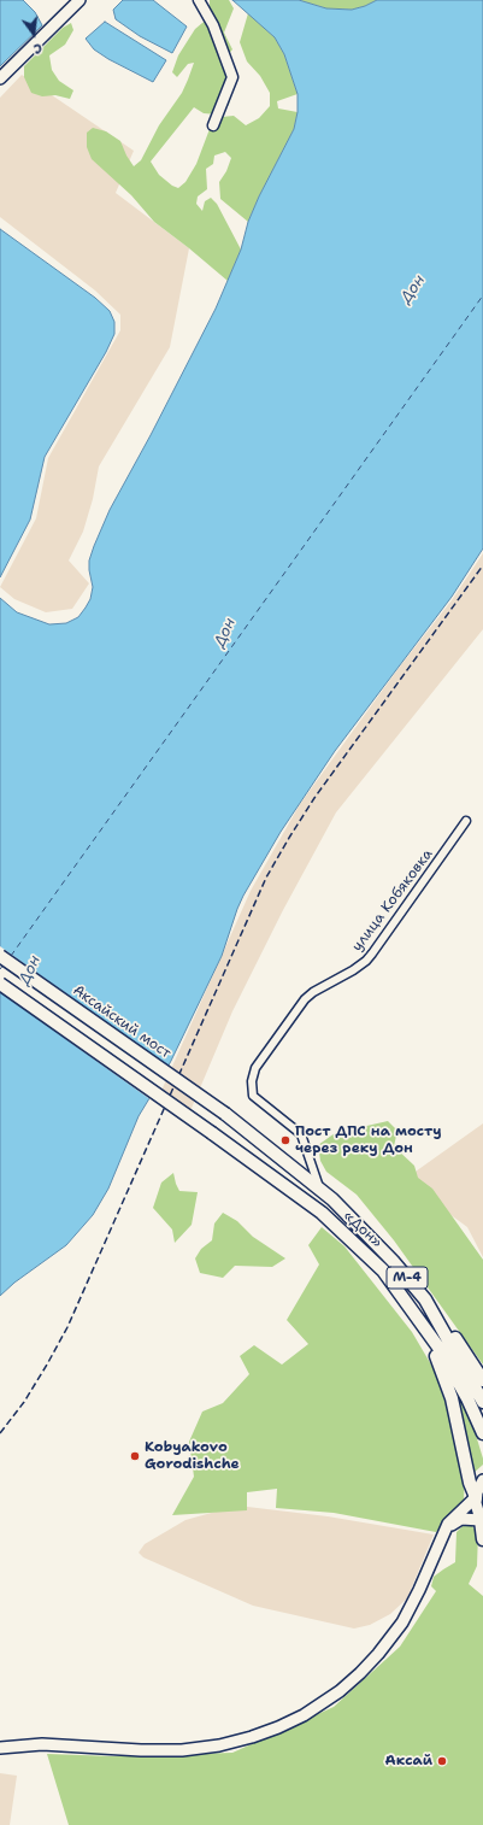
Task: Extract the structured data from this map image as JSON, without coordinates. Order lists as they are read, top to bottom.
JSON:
{
  "streets": {
    "main road": ["Аксайский мост", "«Дон»", "М-4"],
    "street": ["улица Кобяковка"]
  },
  "crossings": [
    ["улица Кобяковка", "«Дон»"],
    ["Аксайский мост", "«Дон»"]
  ],
  "water": ["Дон"],
  "places": ["Пост ДПС на мосту через реку Дон", "Kobyakovo Gorodishche", "Аксай"],
  "north": "bottom"
}
